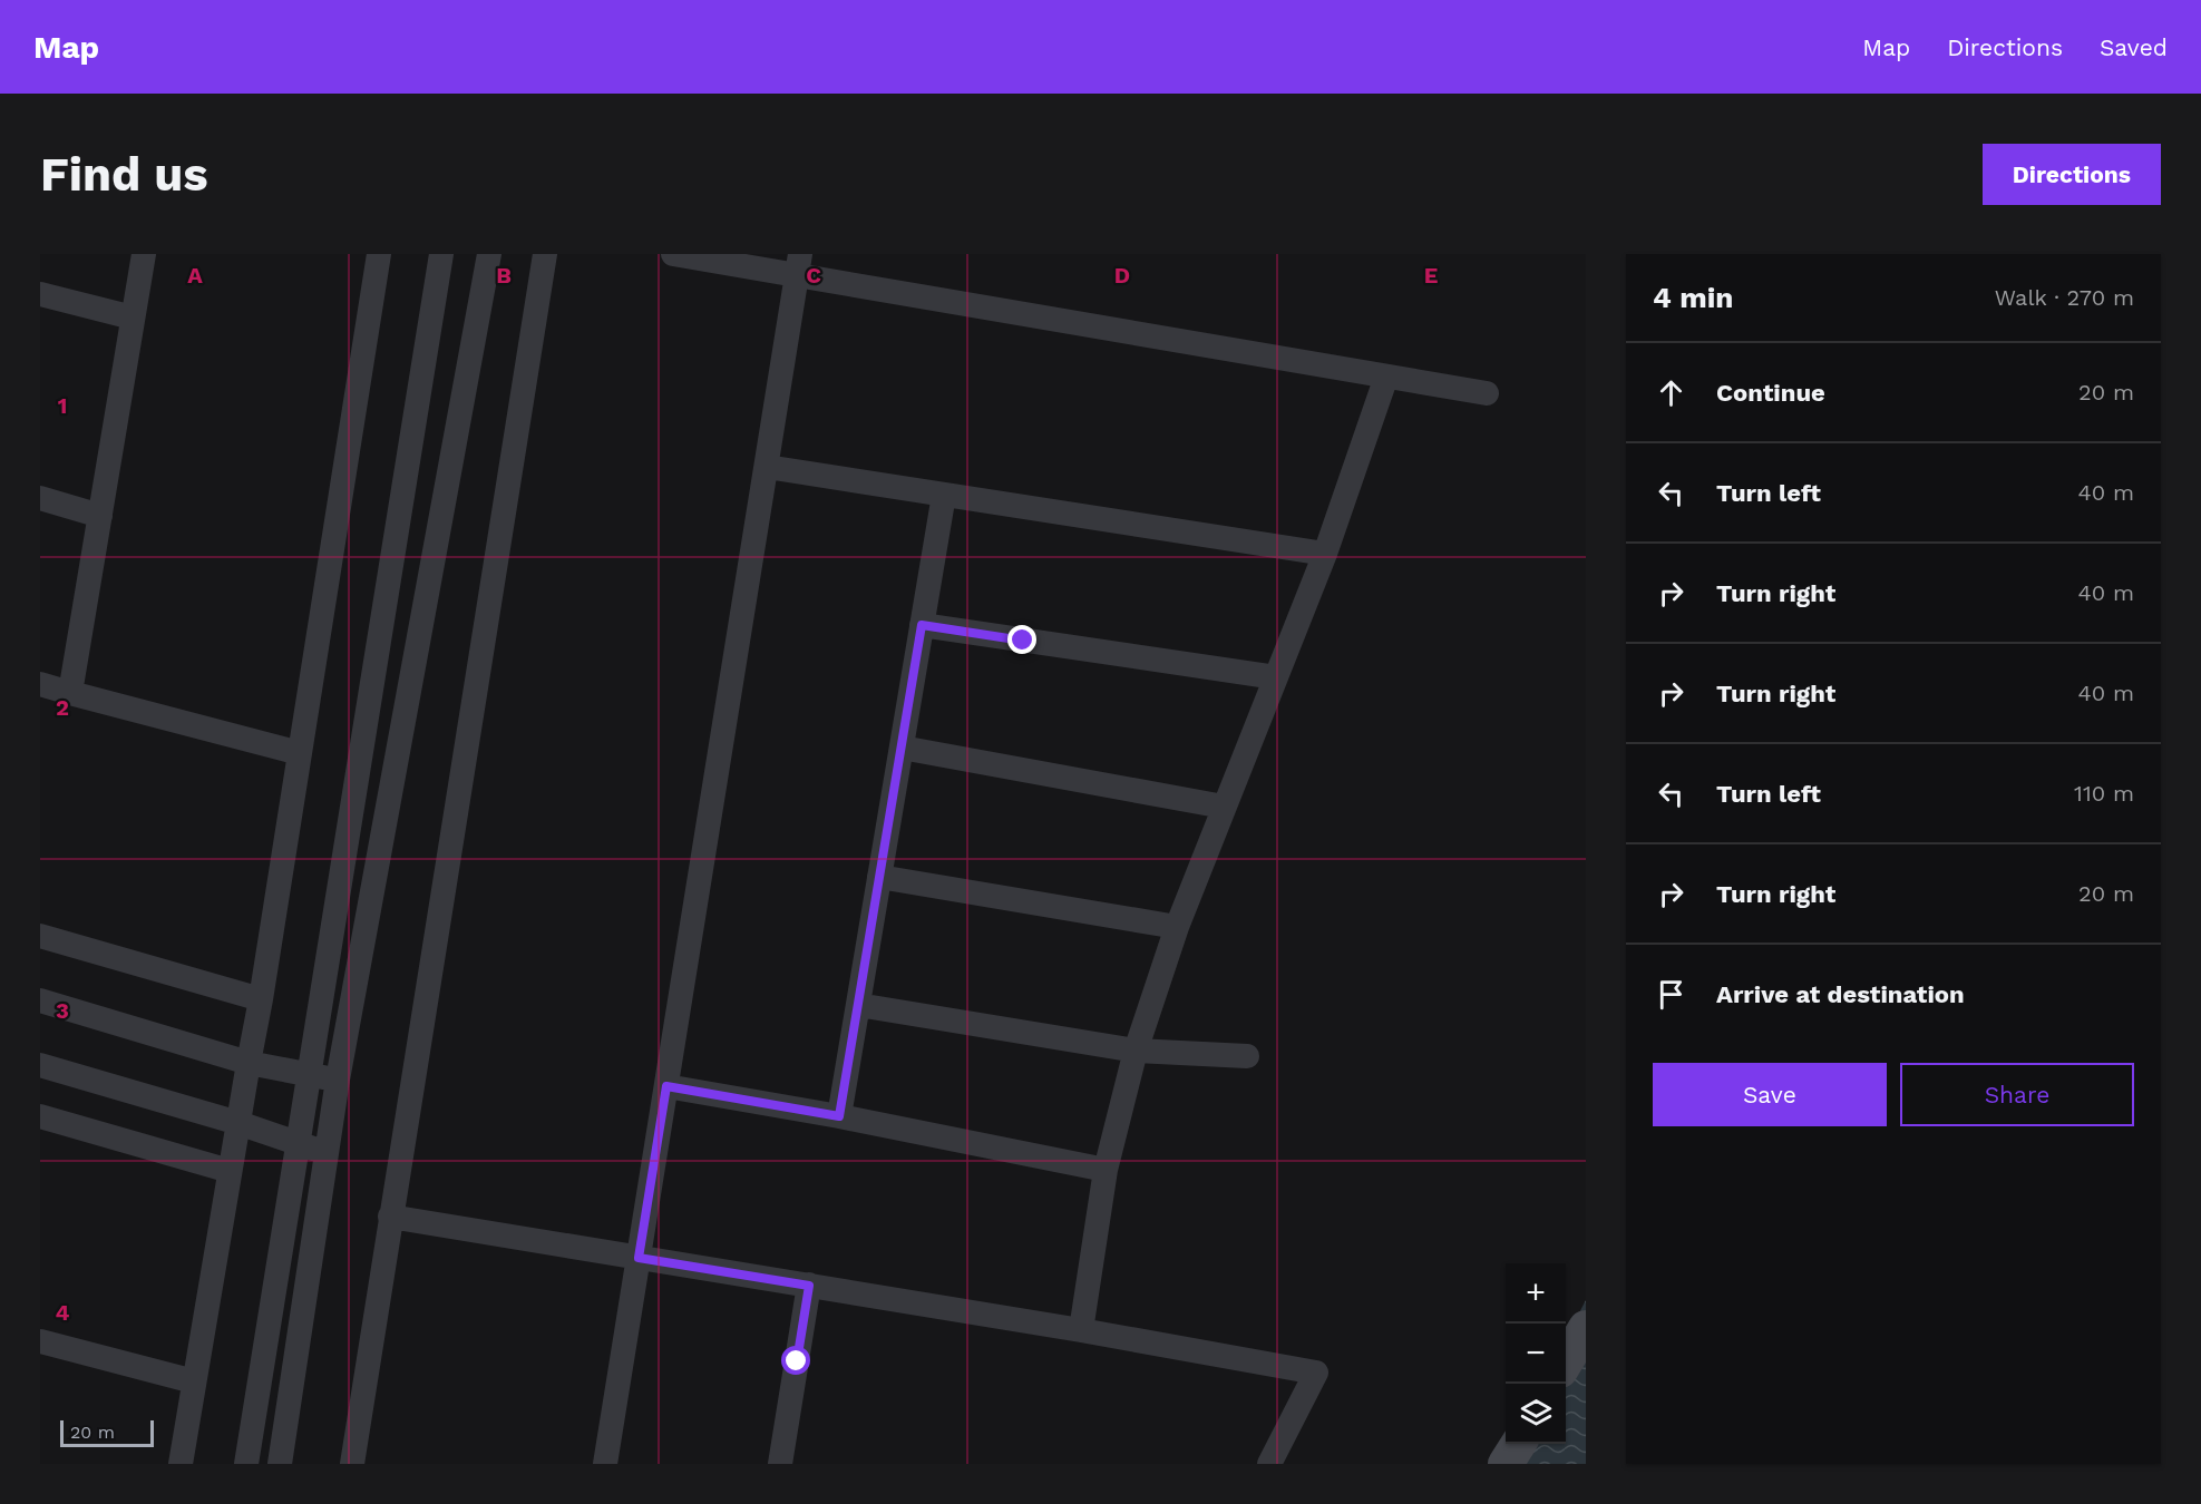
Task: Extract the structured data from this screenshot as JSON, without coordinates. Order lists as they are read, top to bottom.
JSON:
{
  "scale_bar": "20 m",
  "page": {
    "header": "Map",
    "nav": ["Map", "Directions", "Saved"],
    "buttons": [
      "Directions",
      ["Save", "Share"]
    ],
    "title": "Find us",
    "heading": ["4 min", "Walk · 270 m"],
    "list": [
      ["Continue", "20 m"],
      ["Turn left", "40 m"],
      ["Turn right", "40 m"],
      ["Turn right", "40 m"],
      ["Turn left", "110 m"],
      ["Turn right", "20 m"],
      "Arrive at destination"
    ],
    "map_buttons": ["+", "−"],
    "scale": "20 m"
  },
  "grid": {
    "columns": [
      "A",
      "B",
      "C",
      "D",
      "E"
    ],
    "rows": [
      "1",
      "2",
      "3",
      "4"
    ]
  }
}
